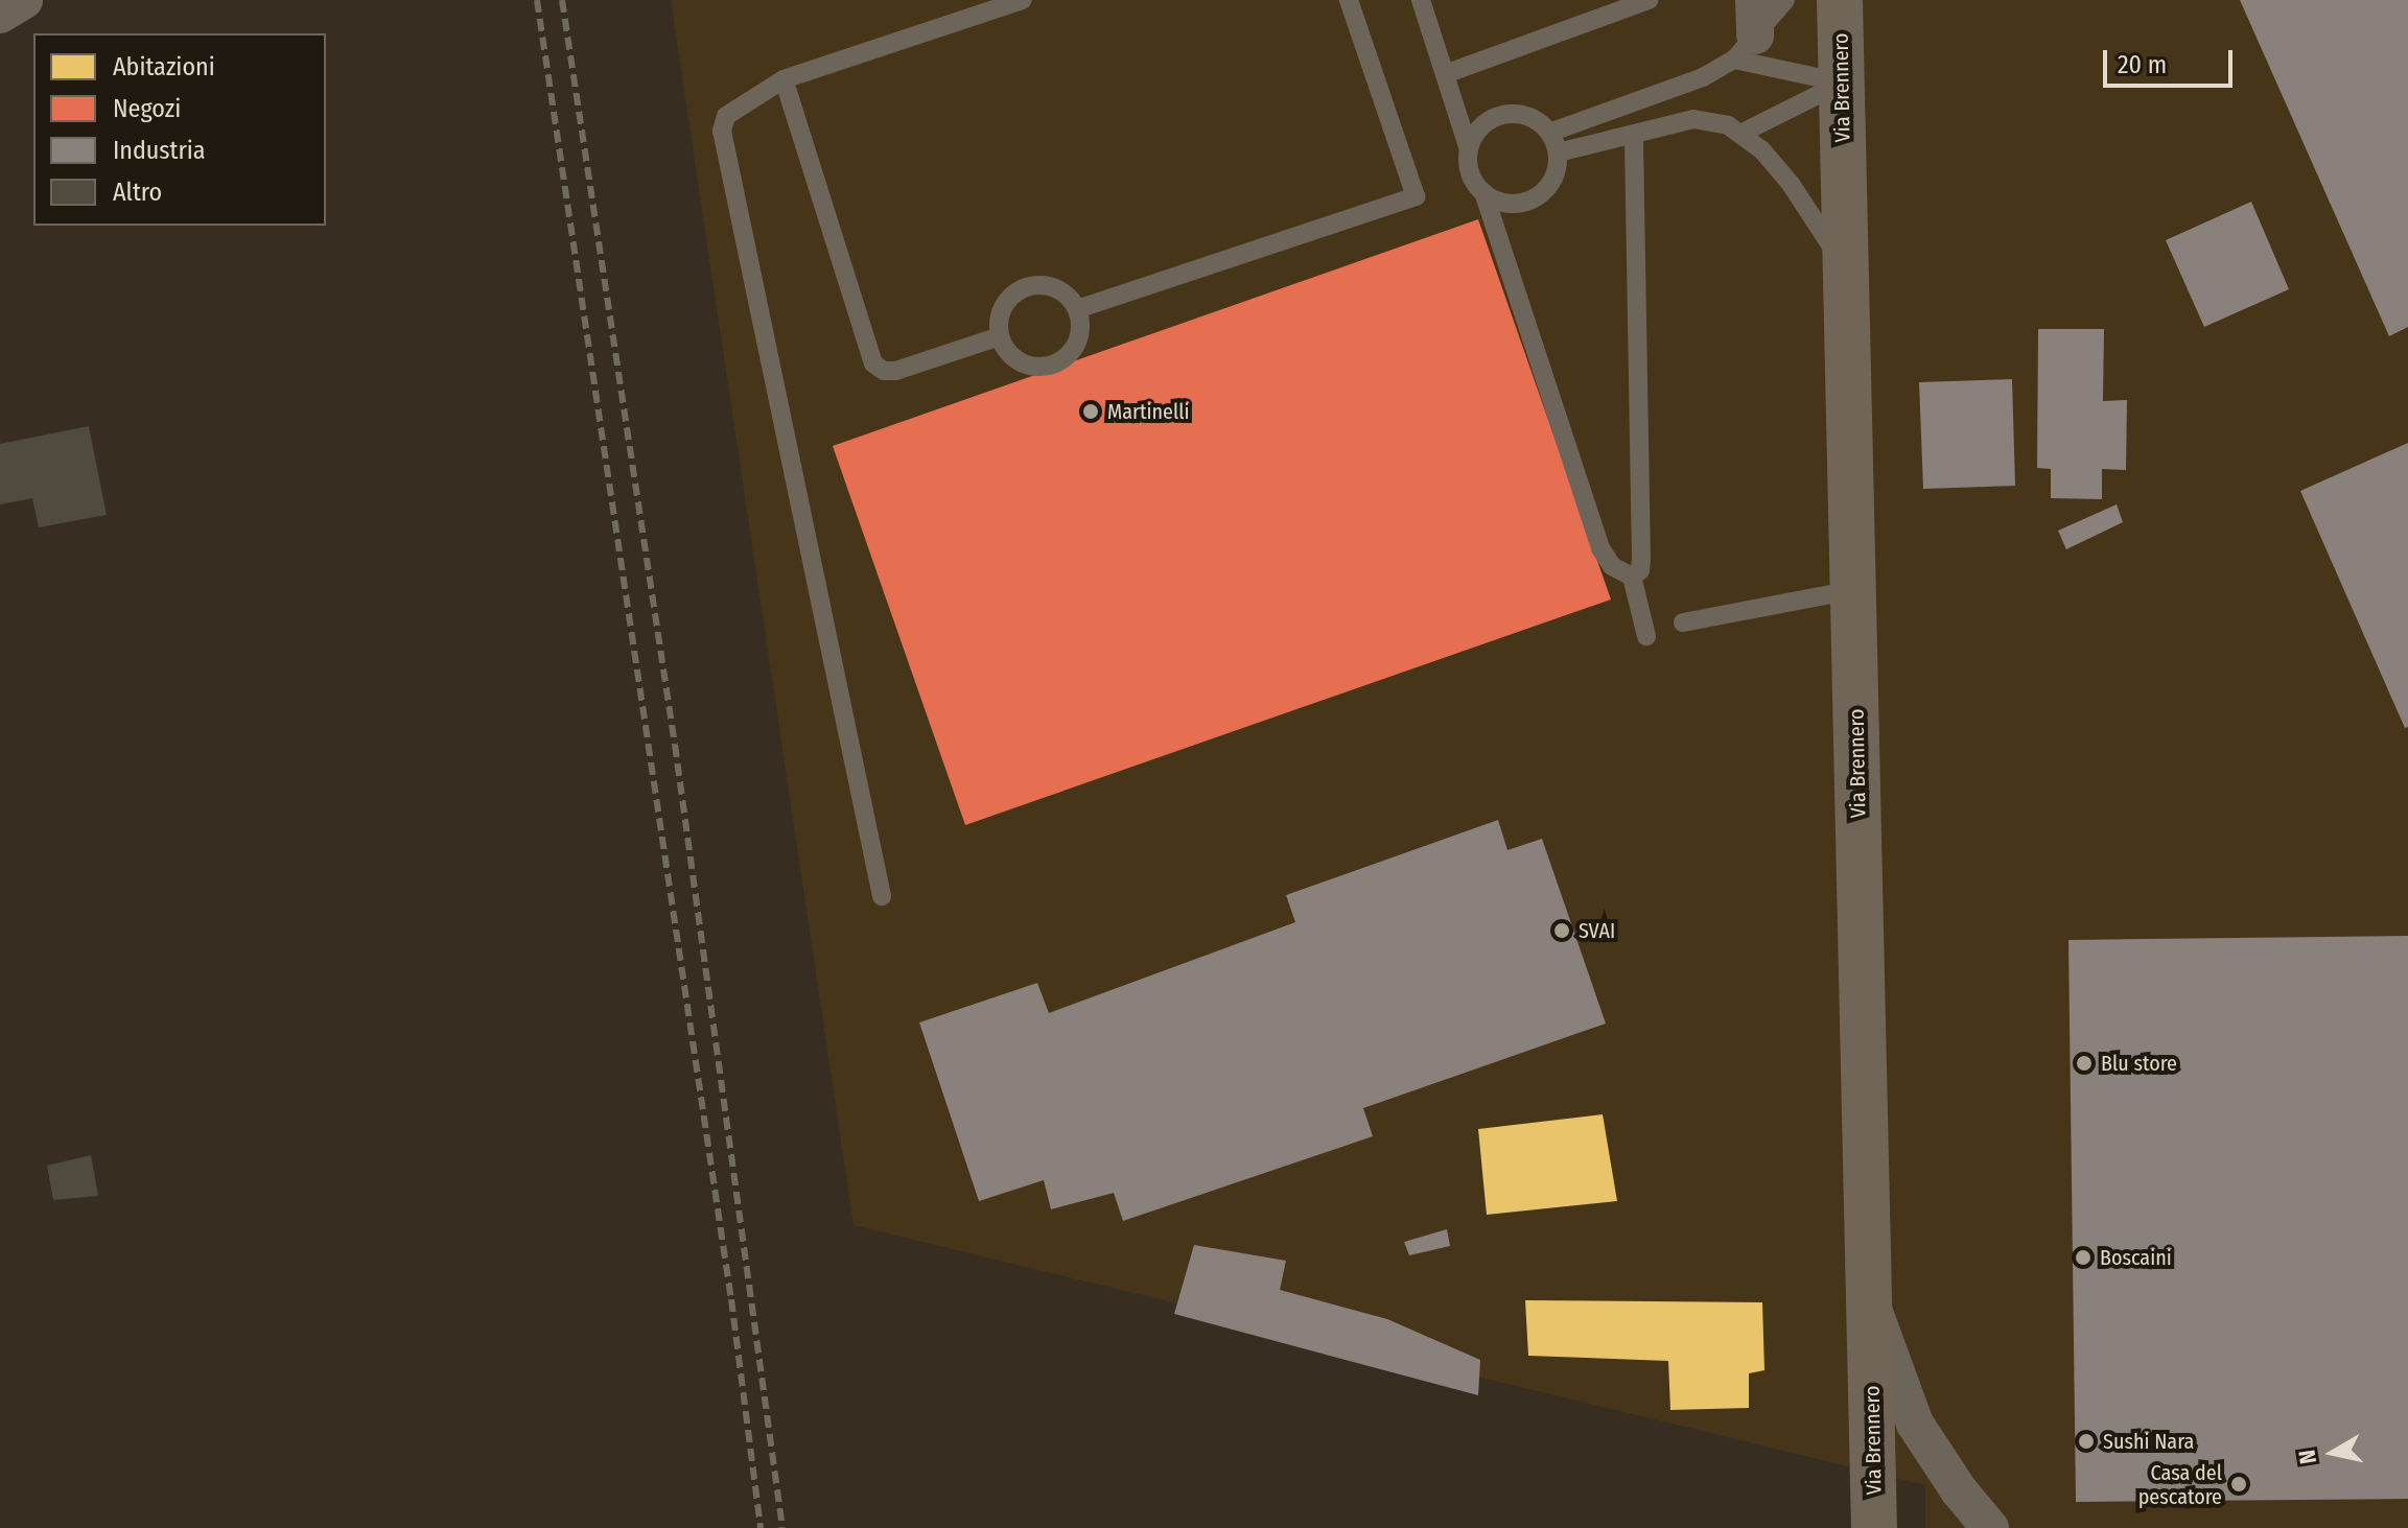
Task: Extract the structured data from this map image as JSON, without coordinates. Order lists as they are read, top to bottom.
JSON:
{
  "streets": {
    "main road": ["Via Brennero"]
  },
  "places": [
    "Martinelli",
    "SVAI",
    "Blu store",
    "Boscaini",
    "Sushi Nara",
    "Casa del pescatore"
  ],
  "legend": [
    "Abitazioni",
    "Negozi",
    "Industria",
    "Altro"
  ],
  "scale_bar": "20 m",
  "north": "left"
}
